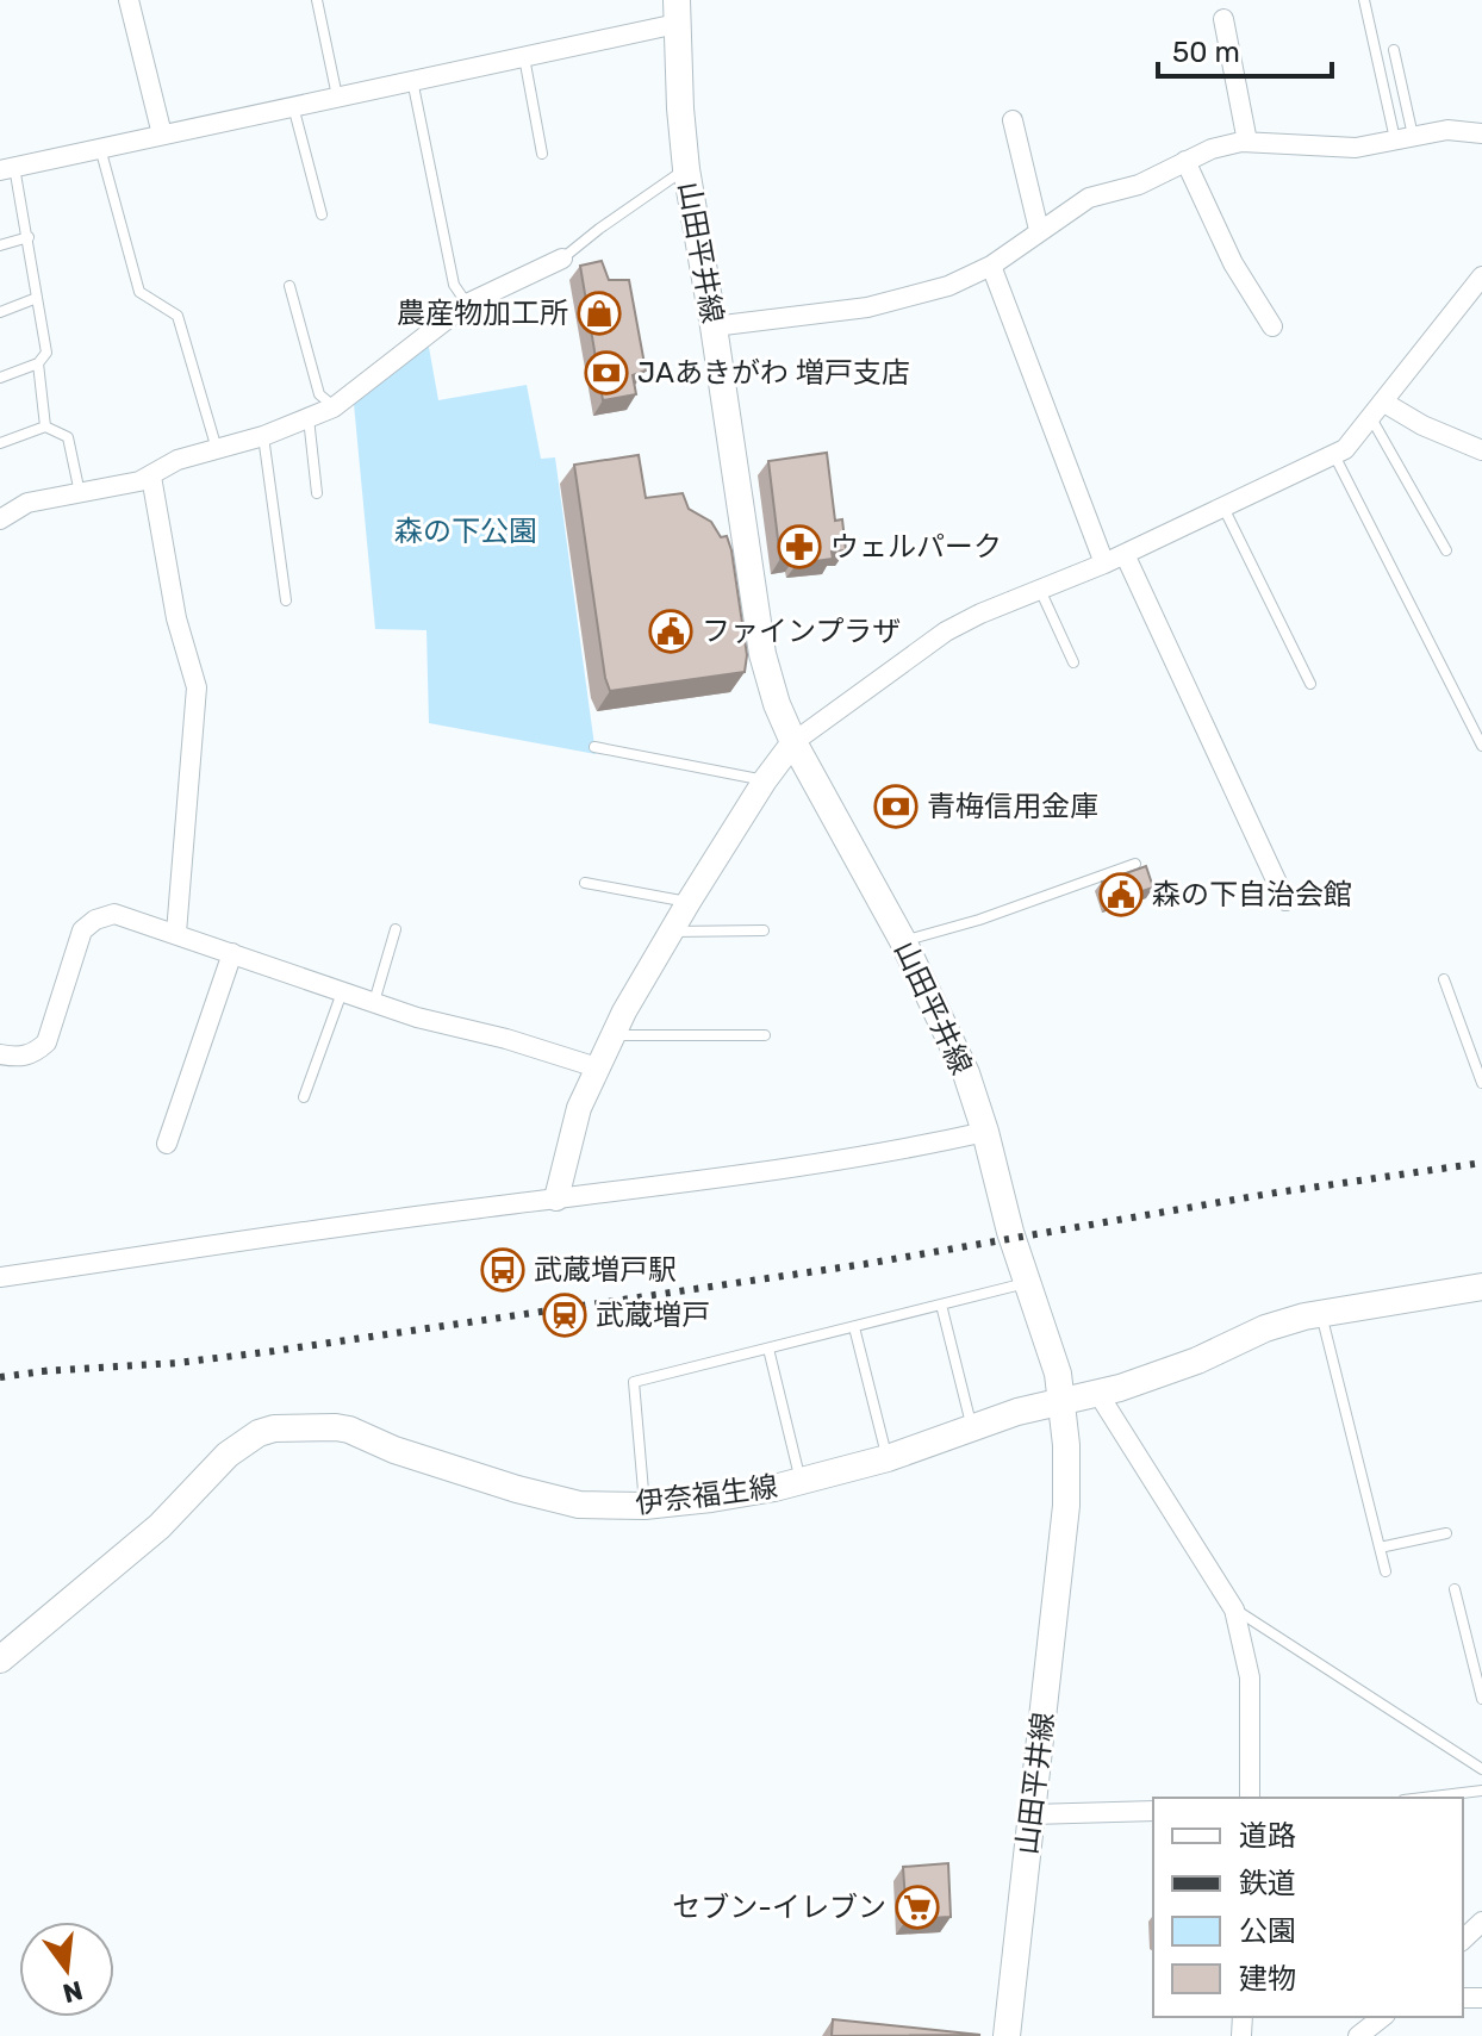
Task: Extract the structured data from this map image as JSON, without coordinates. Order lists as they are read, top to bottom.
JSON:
{
  "streets": {
    "main road": ["山田平井線", "伊奈福生線"]
  },
  "crossings": [
    ["山田平井線", "伊奈福生線"]
  ],
  "parks": ["森の下公園"],
  "places": {
    "shop": ["農産物加工所"],
    "bank": ["JAあきがわ 増戸支店", "青梅信用金庫"],
    "pharmacy": ["ウェルパーク"],
    "public building": ["ファインプラザ", "森の下自治会館"],
    "bus stop": ["武蔵増戸駅"],
    "station": ["武蔵増戸"],
    "supermarket": ["セブン-イレブン"]
  },
  "legend": [
    "道路",
    "鉄道",
    "公園",
    "建物"
  ],
  "scale_bar": "50 m",
  "north": "bottom"
}
